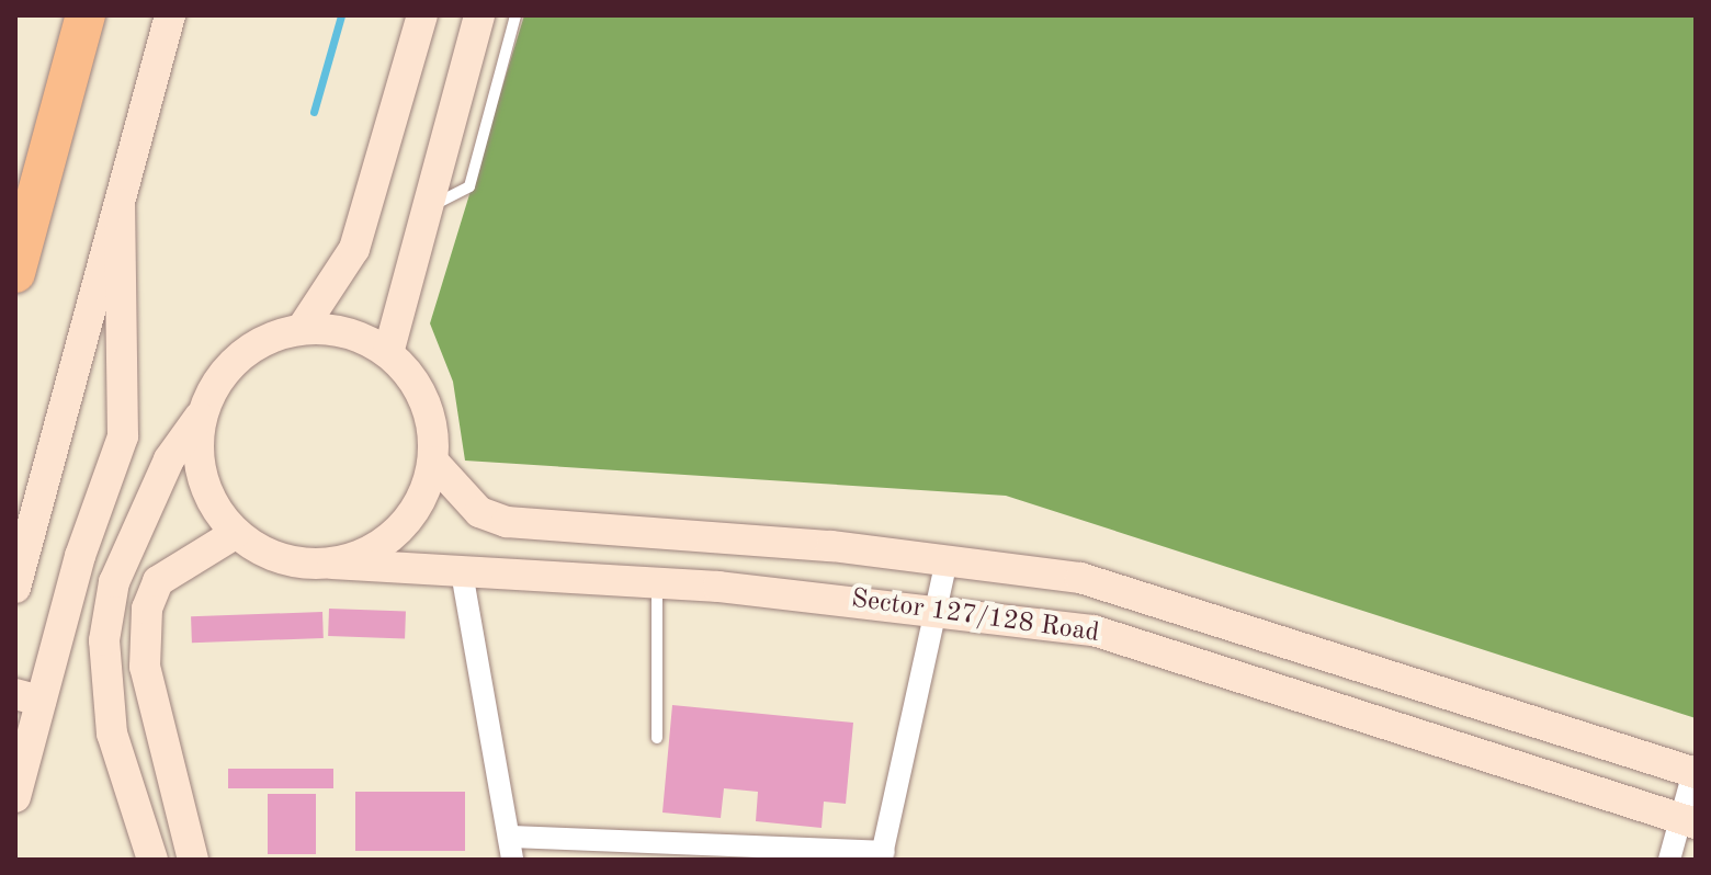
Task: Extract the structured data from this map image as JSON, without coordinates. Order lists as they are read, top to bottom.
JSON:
{
  "streets": {
    "street": ["Sector 127/128 Road"]
  }
}
